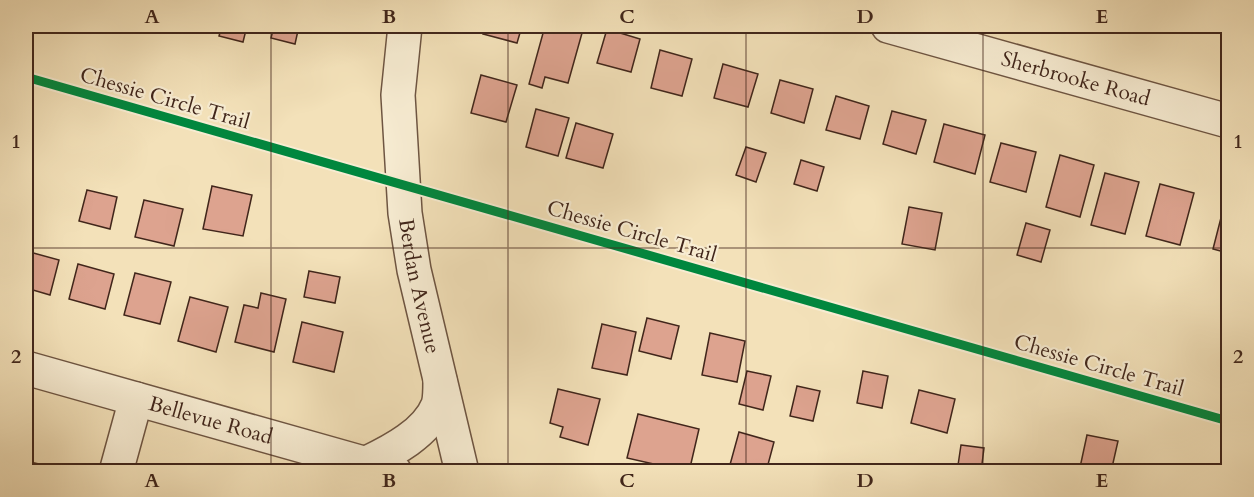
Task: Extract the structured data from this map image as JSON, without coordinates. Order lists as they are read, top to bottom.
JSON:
{
  "streets": {
    "street": ["Sherbrooke Road", "Berdan Avenue", "Bellevue Road"],
    "cycle path": ["Chessie Circle Trail"]
  },
  "grid": {
    "columns": [
      "A",
      "B",
      "C",
      "D",
      "E"
    ],
    "rows": ["1", "2"]
  }
}
